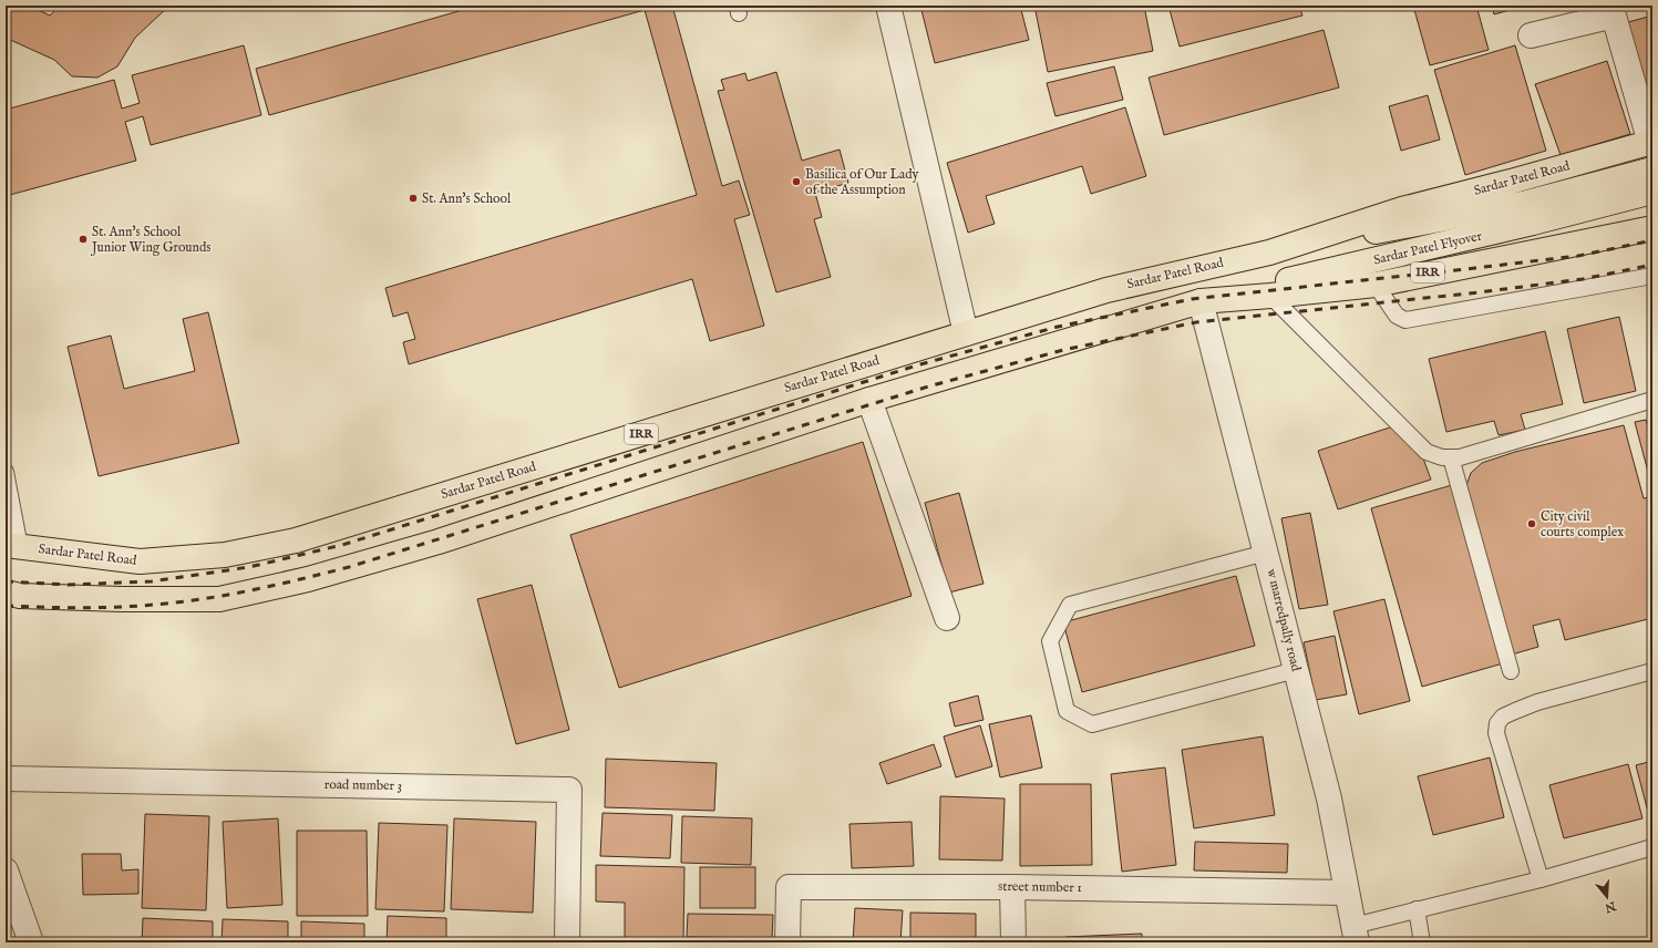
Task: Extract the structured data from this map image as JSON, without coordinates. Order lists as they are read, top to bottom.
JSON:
{
  "streets": {
    "main road": ["Sardar Patel Road", "Sardar Patel Flyover", "IRR"],
    "street": ["w marredpally road", "road number 3", "street number 1"]
  },
  "crossings": [
    ["Sardar Patel Road", "Sardar Patel Flyover"],
    ["Sardar Patel Flyover", "IRR"],
    ["Sardar Patel Flyover", "w marredpally road"],
    ["IRR", "w marredpally road"],
    ["w marredpally road", "street number 1"]
  ],
  "places": [
    "Basilica of Our Lady of the Assumption",
    "St. Ann's School",
    "St. Ann's School Junior Wing Grounds",
    "City civil courts complex"
  ],
  "north": "bottom"
}
